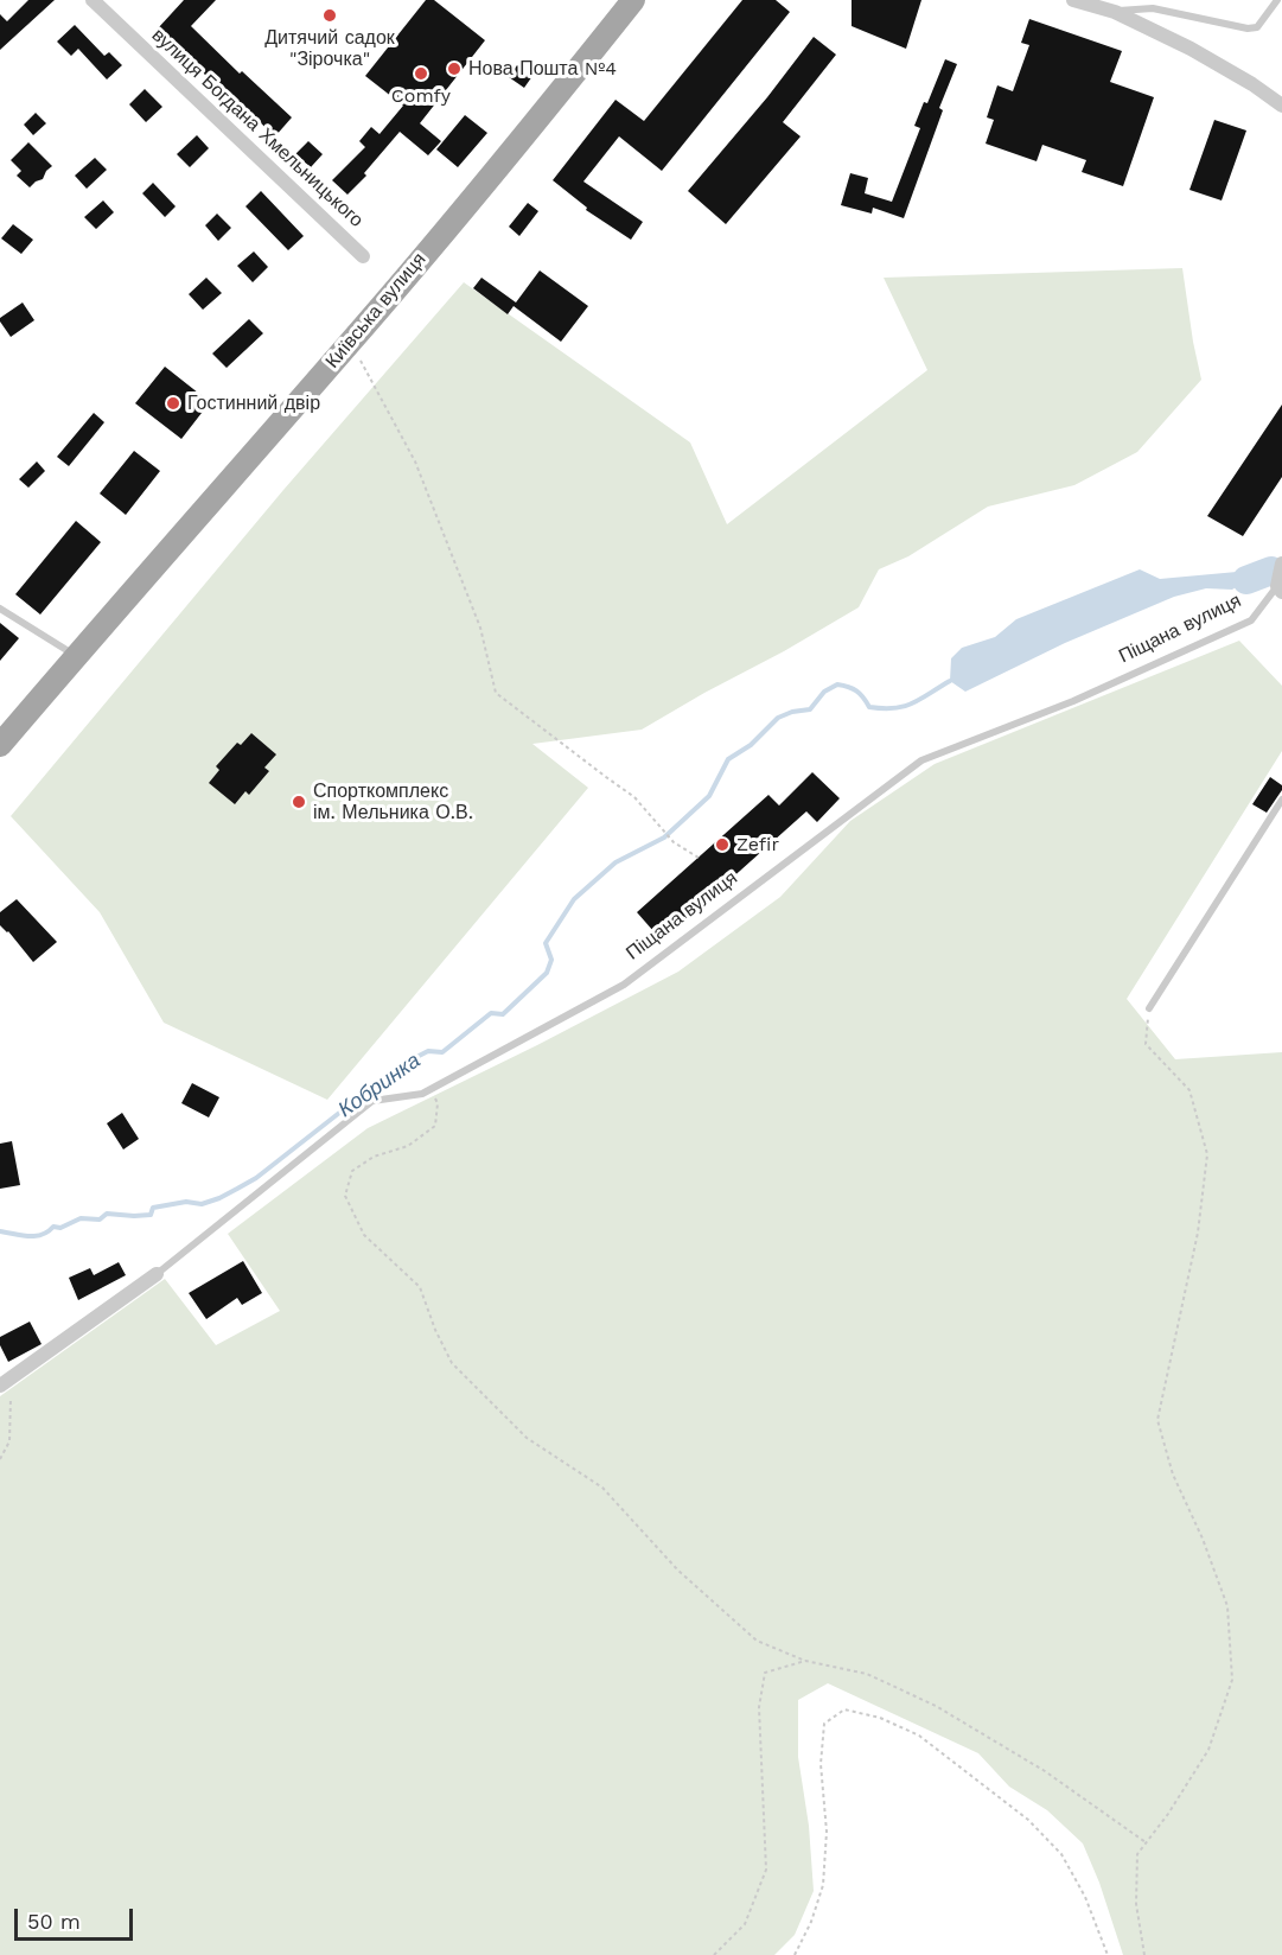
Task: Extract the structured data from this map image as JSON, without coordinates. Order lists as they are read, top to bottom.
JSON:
{
  "streets": {
    "main road": ["Київська вулиця"],
    "street": ["вулиця Богдана Хмельницького", "Піщана вулиця"]
  },
  "water": ["Кобринка"],
  "places": [
    "Дитячий садок \"Зірочка\"",
    "Нова Пошта №4",
    "Comfy",
    "Гостинний двір",
    "Спорткомплекс ім. Мельника О.В.",
    "Zefir"
  ],
  "scale_bar": "50 m"
}
